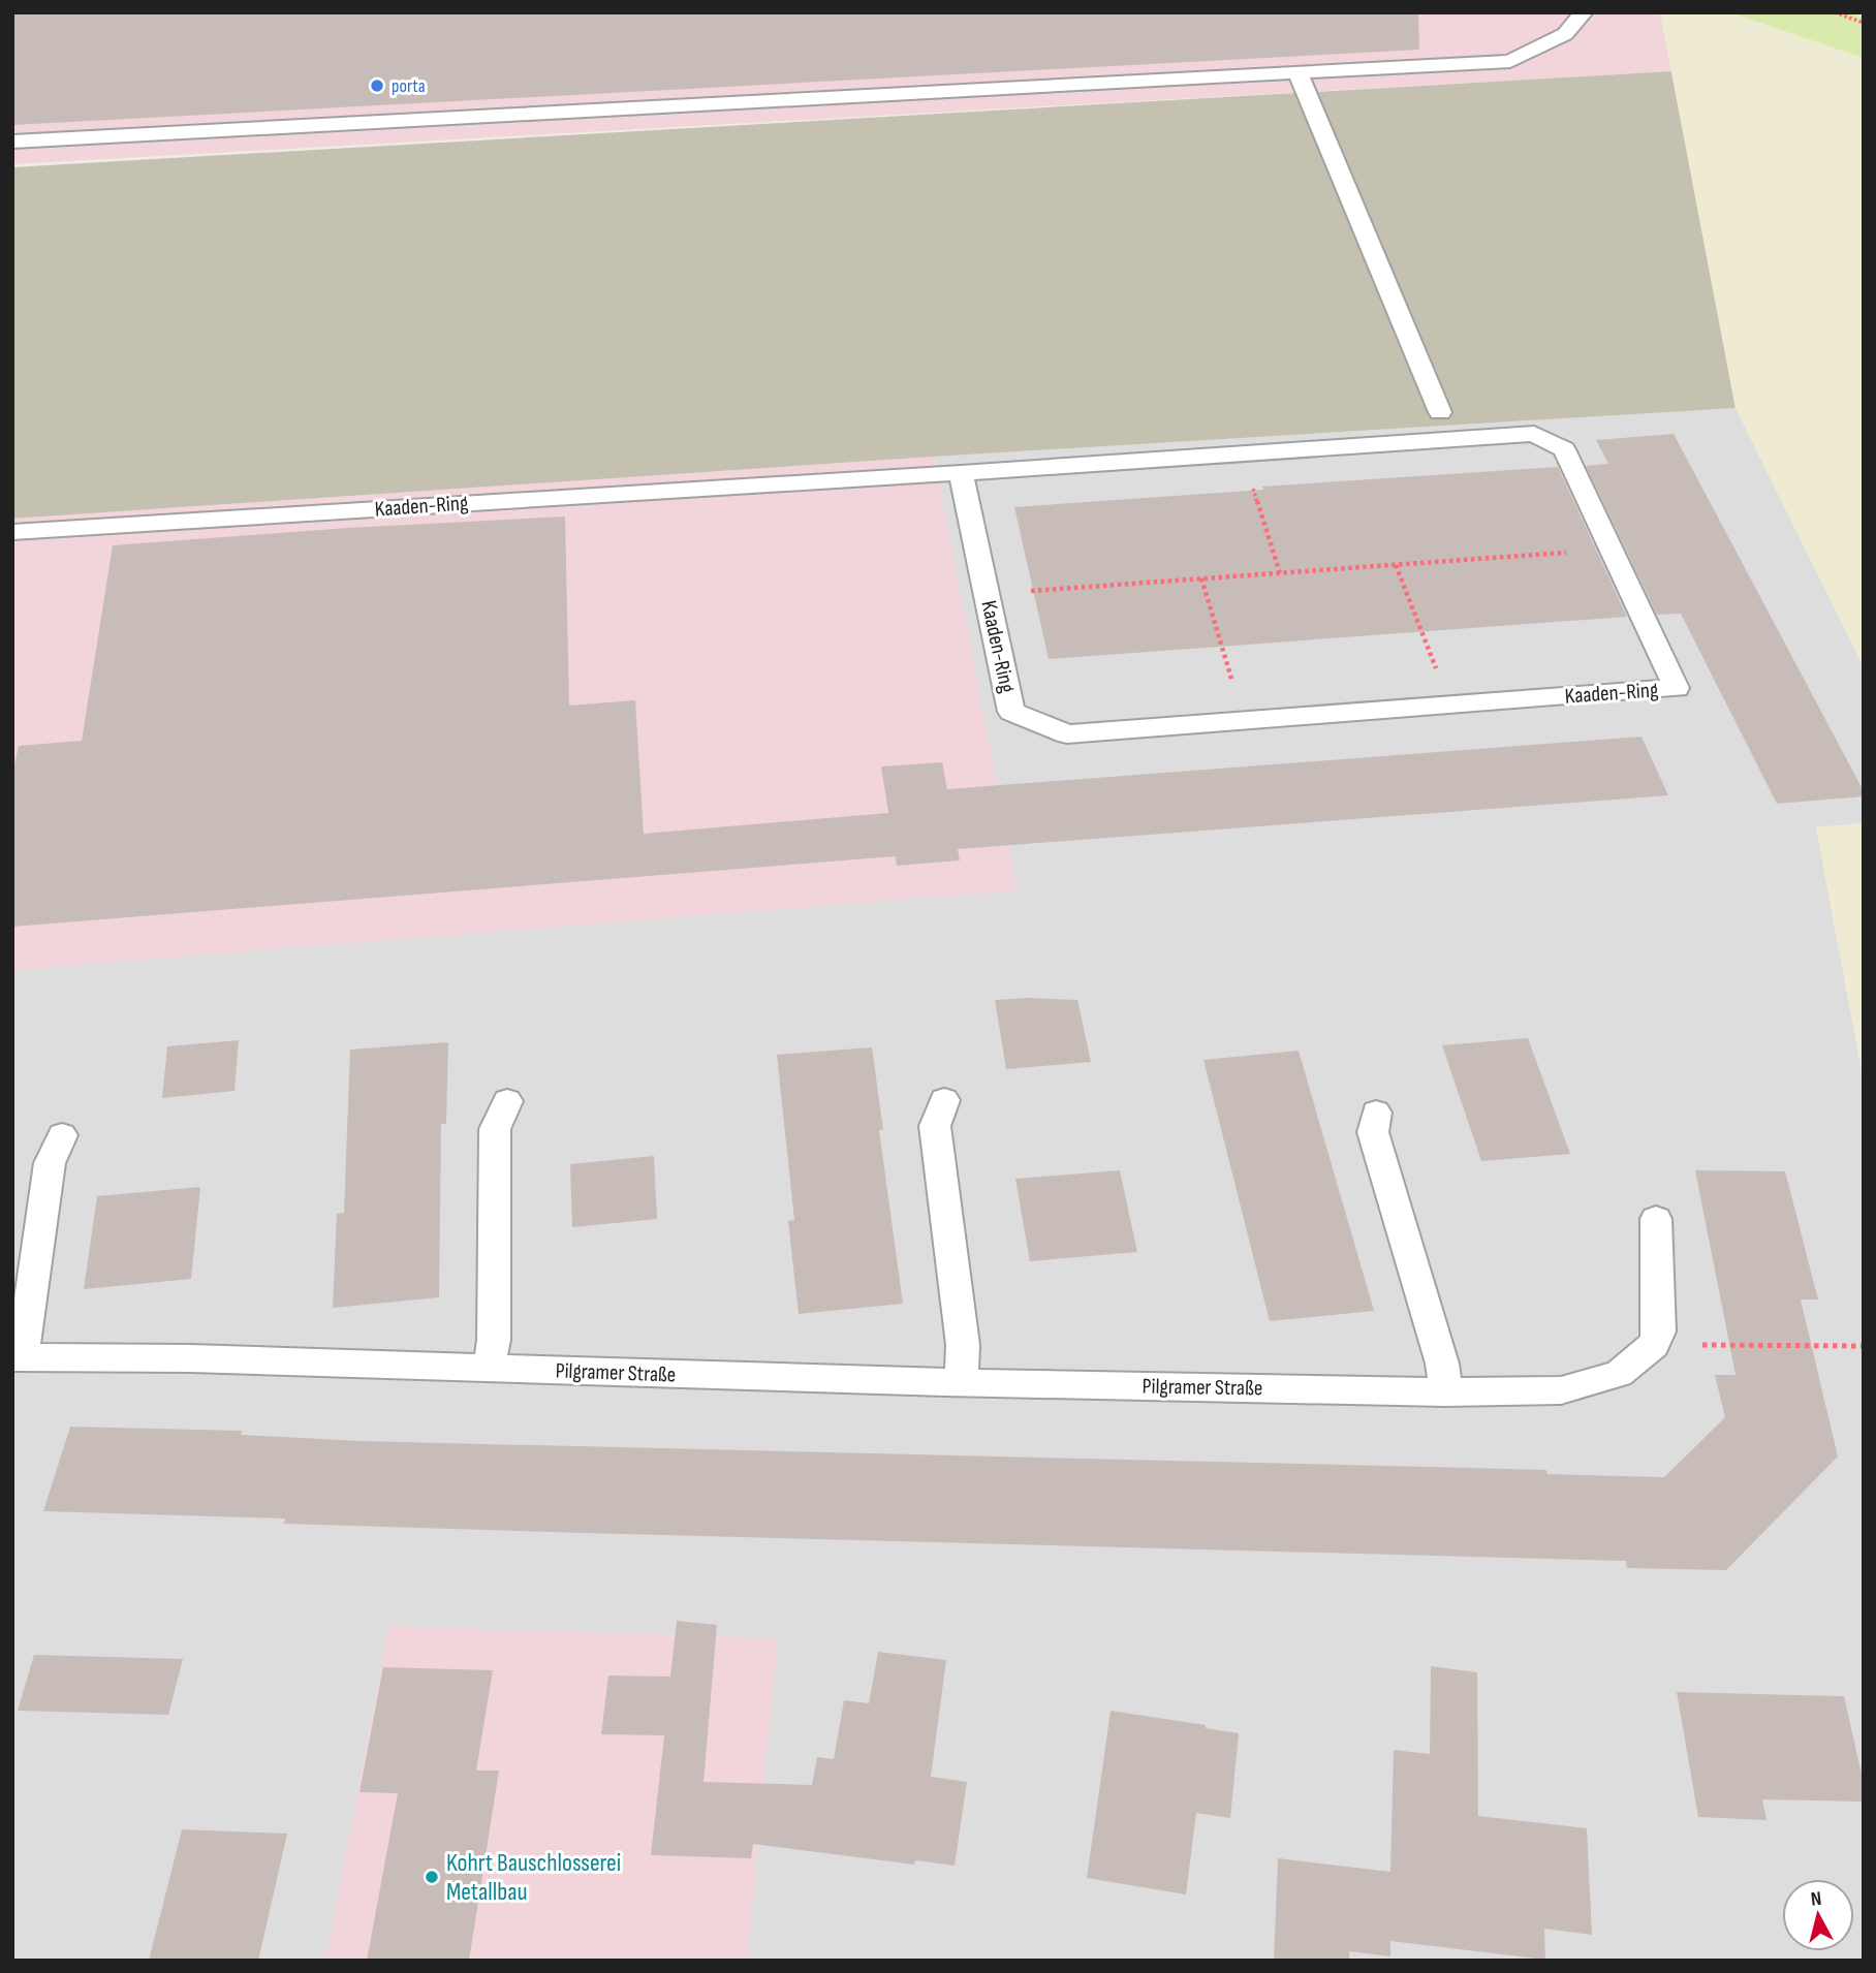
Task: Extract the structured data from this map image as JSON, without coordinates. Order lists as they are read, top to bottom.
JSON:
{
  "streets": {
    "lane": ["Kaaden-Ring", "Pilgramer Straße"]
  },
  "places": ["porta", "Kohrt Bauschlosserei Metallbau"],
  "north": "top"
}
